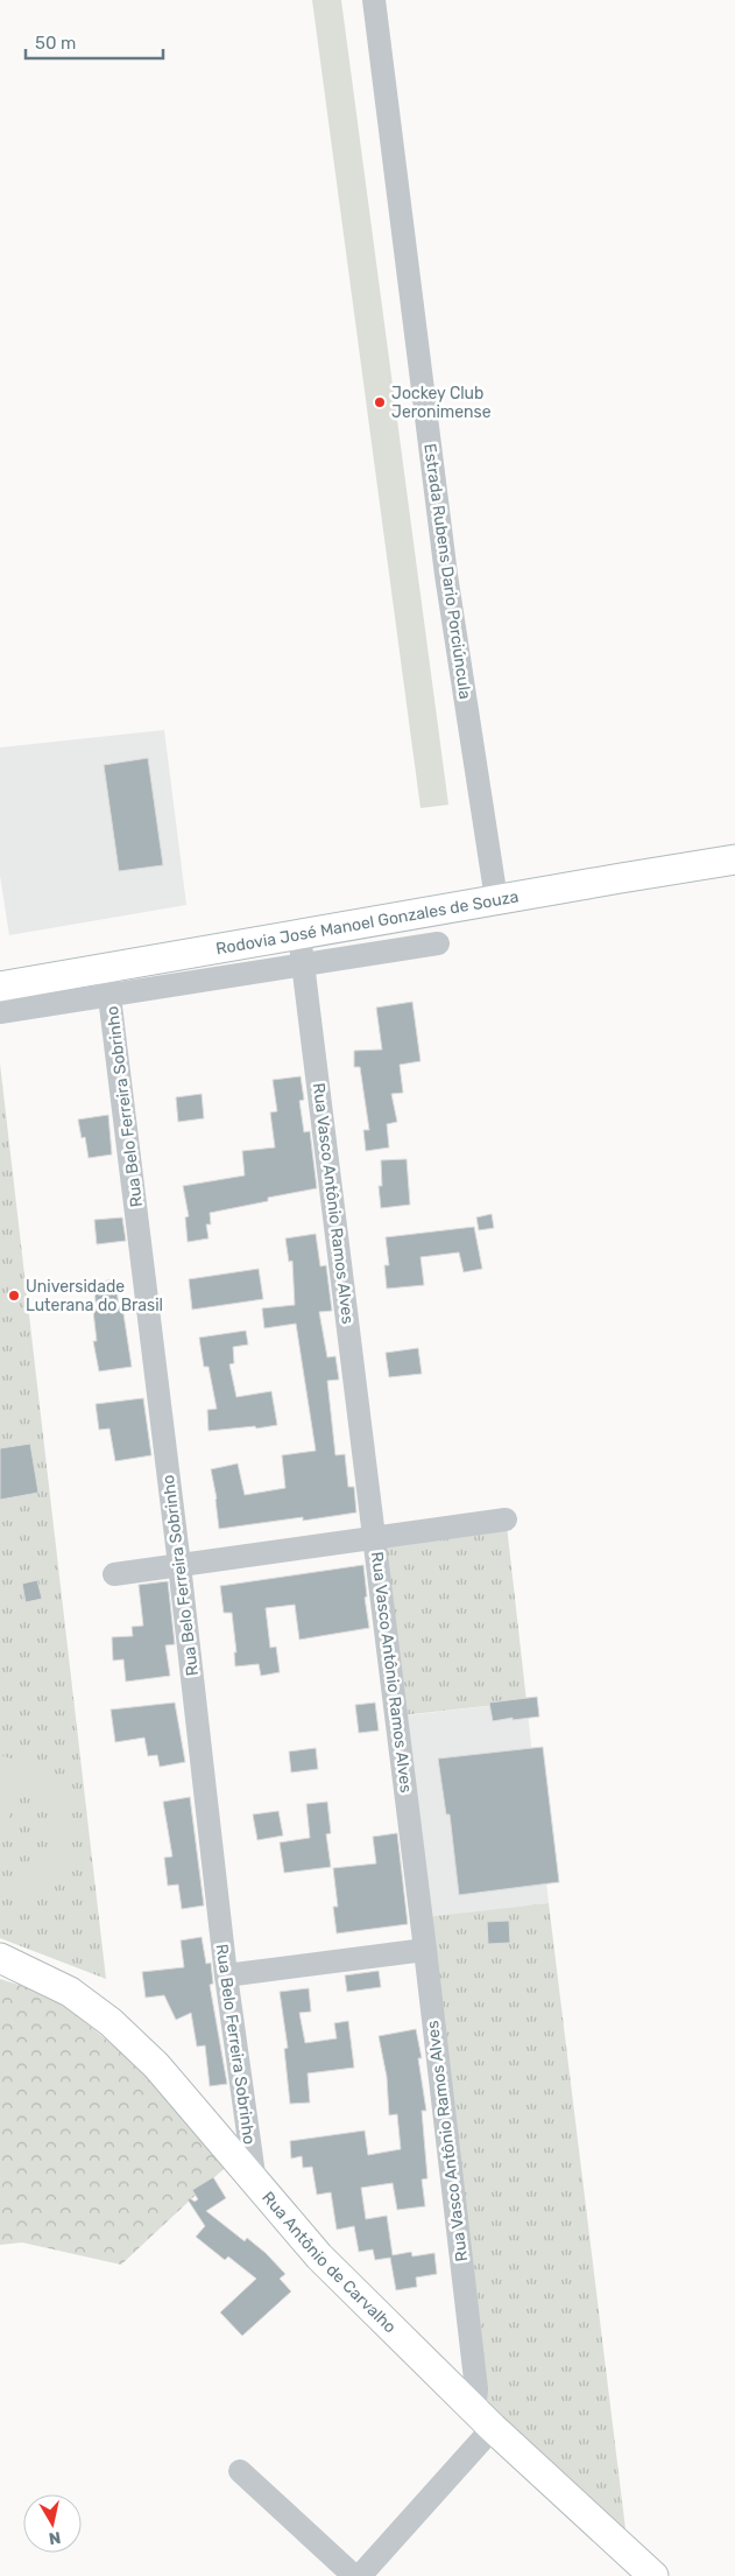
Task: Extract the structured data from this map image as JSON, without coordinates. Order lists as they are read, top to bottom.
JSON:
{
  "streets": {
    "main road": ["Rodovia José Manoel Gonzales de Souza", "Rua Antônio de Carvalho"],
    "street": ["Estrada Rubens Dario Porciúncula", "Rua Belo Ferreira Sobrinho", "Rua Vasco Antônio Ramos Alves"]
  },
  "crossings": [
    ["Estrada Rubens Dario Porciúncula", "Rodovia José Manoel Gonzales de Souza"],
    ["Rodovia José Manoel Gonzales de Souza", "Rua Belo Ferreira Sobrinho"],
    ["Rodovia José Manoel Gonzales de Souza", "Rua Vasco Antônio Ramos Alves"],
    ["Rua Belo Ferreira Sobrinho", "Rua Antônio de Carvalho"],
    ["Rua Vasco Antônio Ramos Alves", "Rua Antônio de Carvalho"]
  ],
  "places": ["Jockey Club Jeronimense", "Universidade Luterana do Brasil"],
  "scale_bar": "50 m",
  "north": "bottom"
}
